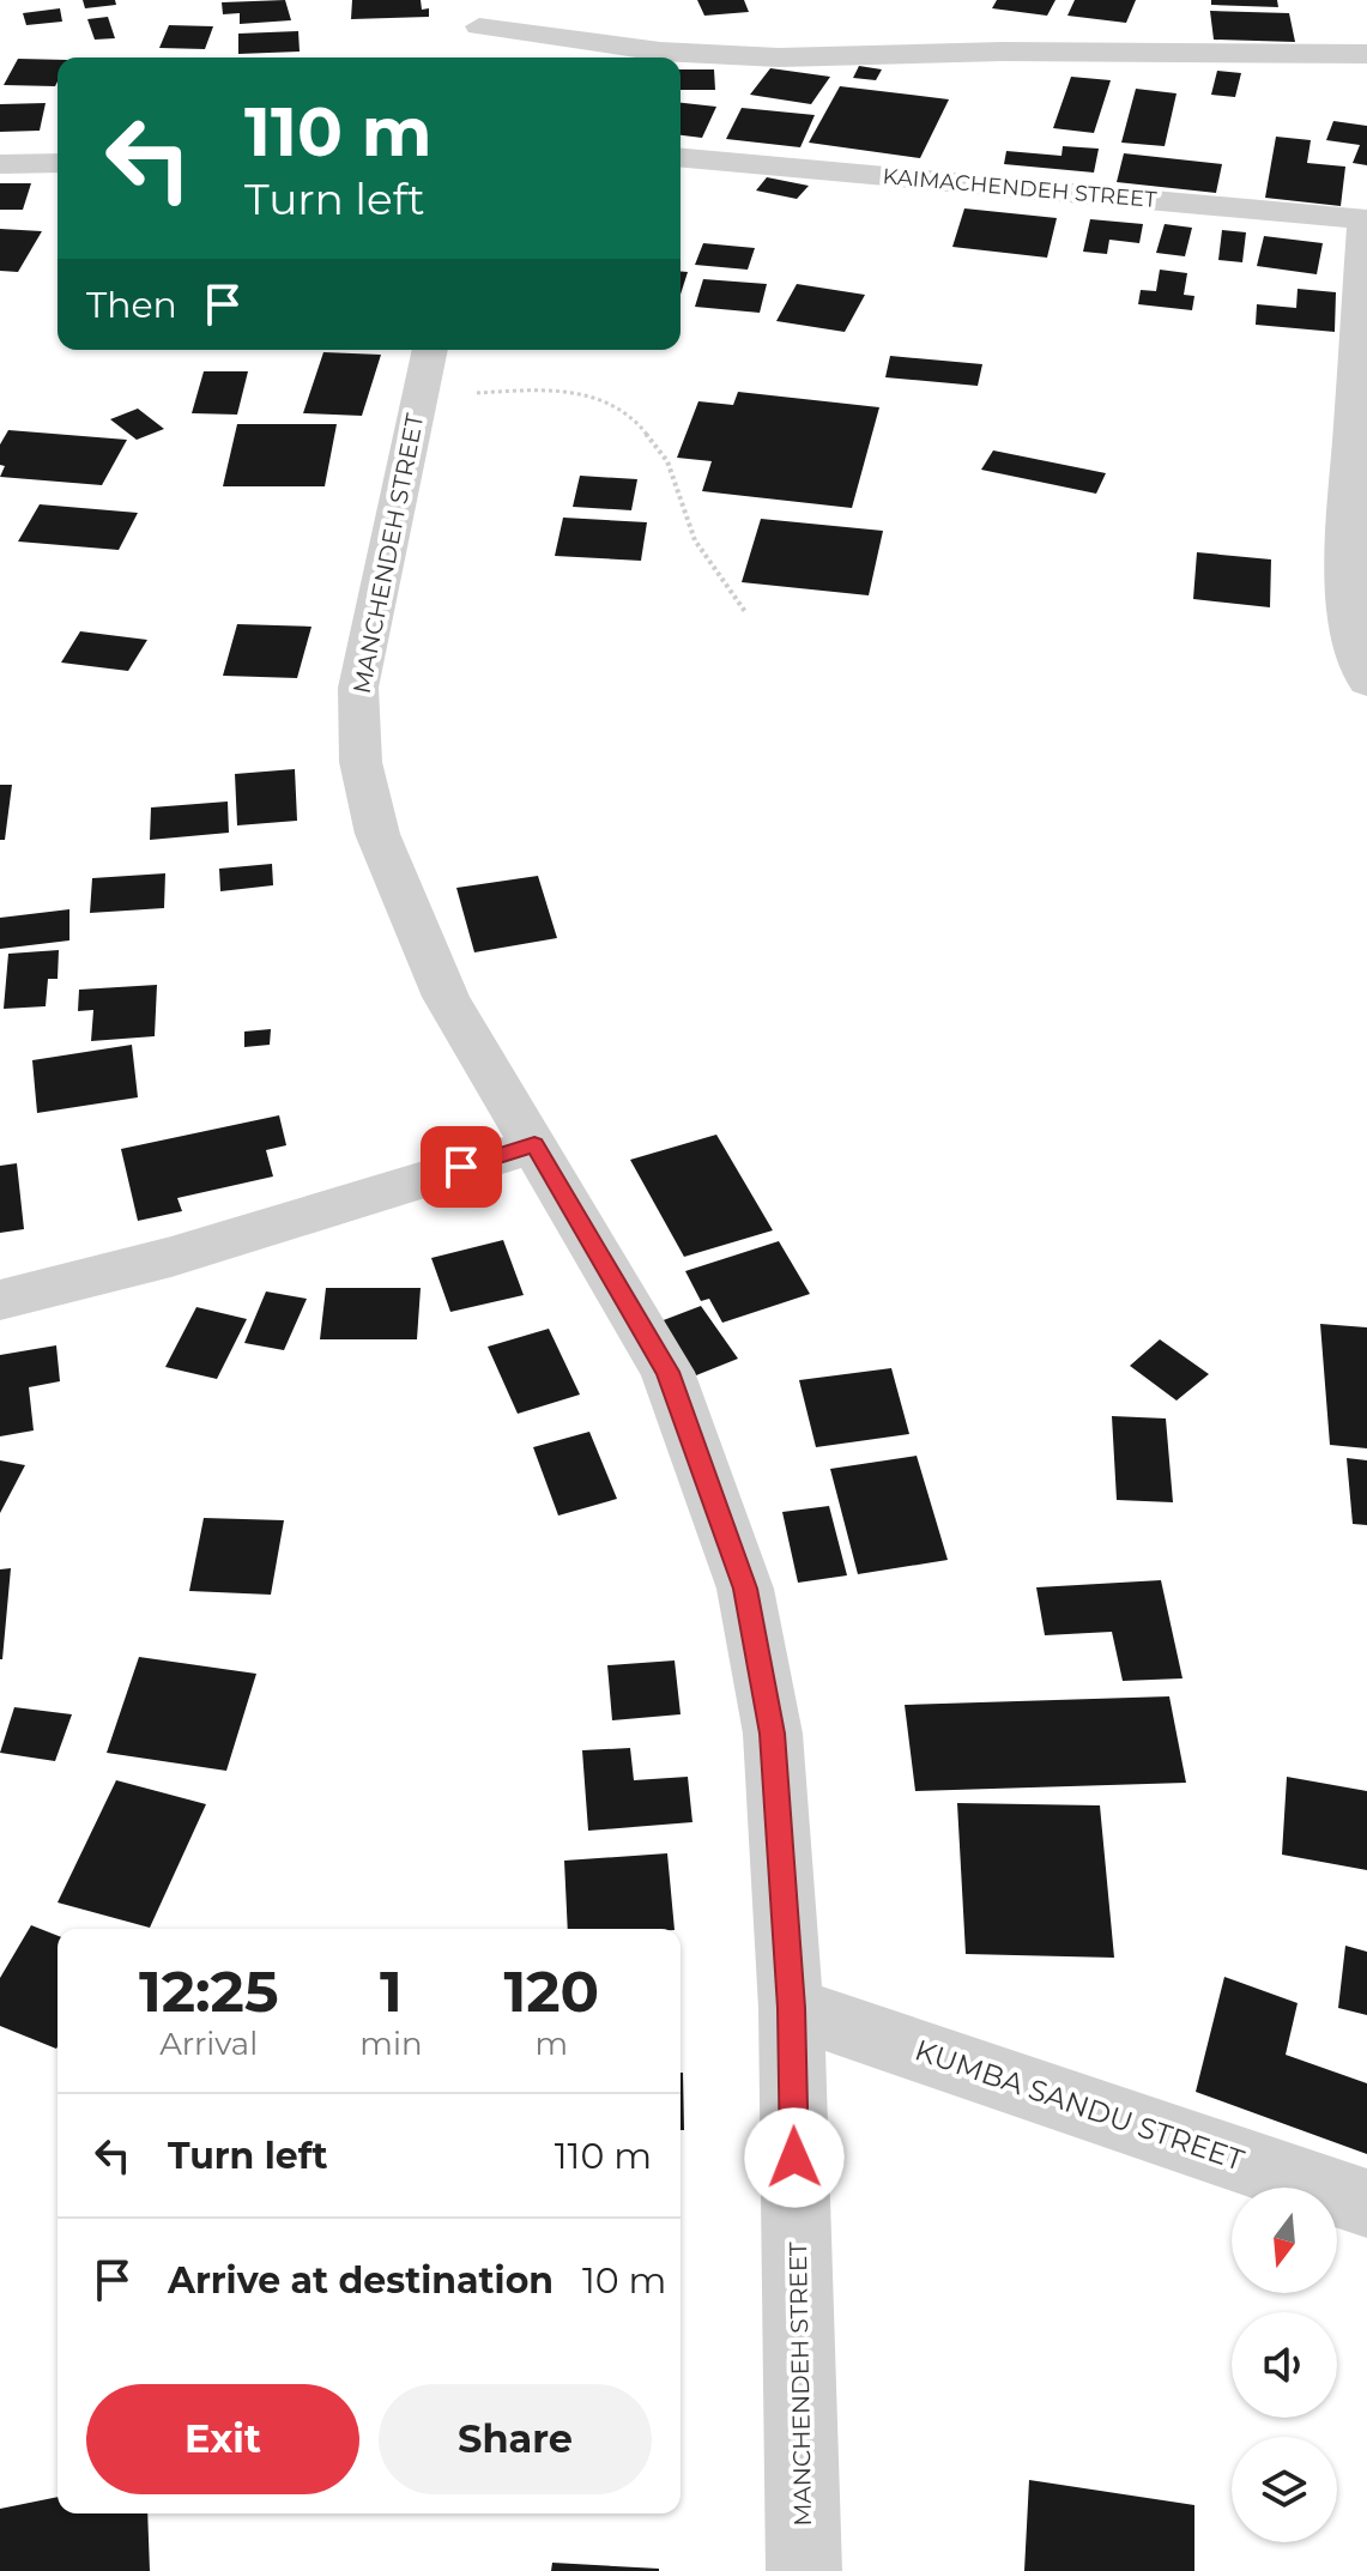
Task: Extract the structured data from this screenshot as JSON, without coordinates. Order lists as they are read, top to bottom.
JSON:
{
  "streets": {
    "street": ["KAIMACHENDEH STREET", "MANCHENDEH STREET", "KUMBA SANDU STREET"]
  },
  "crossings": [
    ["MANCHENDEH STREET", "KUMBA SANDU STREET"]
  ],
  "north": "bottom",
  "page": {
    "turn": ["110 m", "Turn left"],
    "then": "Then",
    "eta": [
      "12:25",
      "Arrival",
      "1",
      "min",
      "120",
      "m"
    ],
    "list": [
      {
        "name": "Turn left",
        "value": "110 m"
      },
      {
        "name": "Arrive at destination",
        "value": "10 m"
      }
    ],
    "buttons": ["Exit", "Share"]
  }
}
